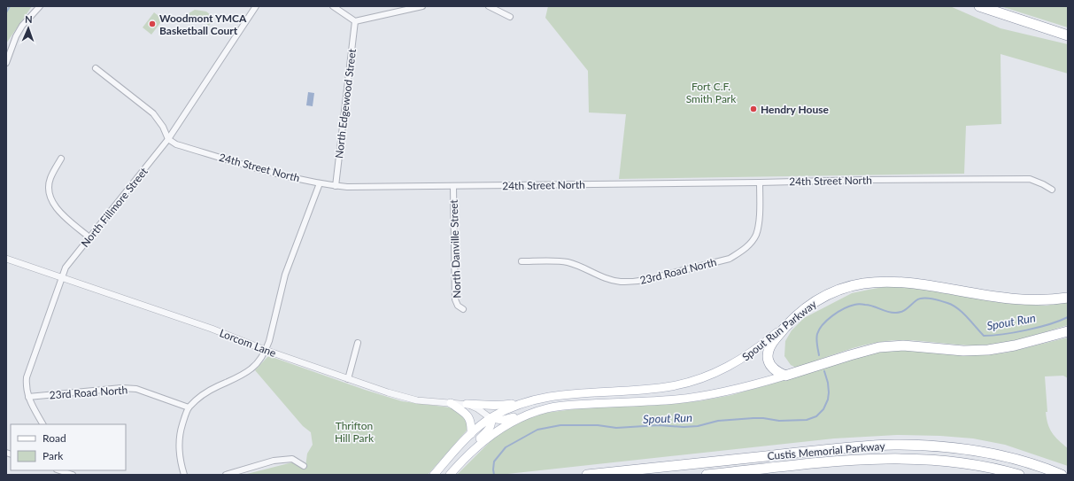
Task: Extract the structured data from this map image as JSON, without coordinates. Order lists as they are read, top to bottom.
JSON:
{
  "streets": {
    "highway": ["Spout Run Parkway", "Custis Memorial Parkway"],
    "street": [
      "North Edgewood Street",
      "24th Street North",
      "North Fillmore Street",
      "North Danville Street",
      "23rd Road North",
      "Lorcom Lane"
    ]
  },
  "crossings": [
    ["North Edgewood Street", "24th Street North"],
    ["24th Street North", "North Fillmore Street"],
    ["24th Street North", "North Danville Street"],
    ["24th Street North", "23rd Road North"],
    ["North Fillmore Street", "23rd Road North"],
    ["North Fillmore Street", "Lorcom Lane"],
    ["Spout Run Parkway", "Lorcom Lane"]
  ],
  "water": ["Spout Run"],
  "parks": ["Fort C.F. Smith Park", "Thrifton Hill Park"],
  "places": ["Woodmont YMCA Basketball Court", "Hendry House"],
  "legend": ["Road", "Park"],
  "north": "top"
}
